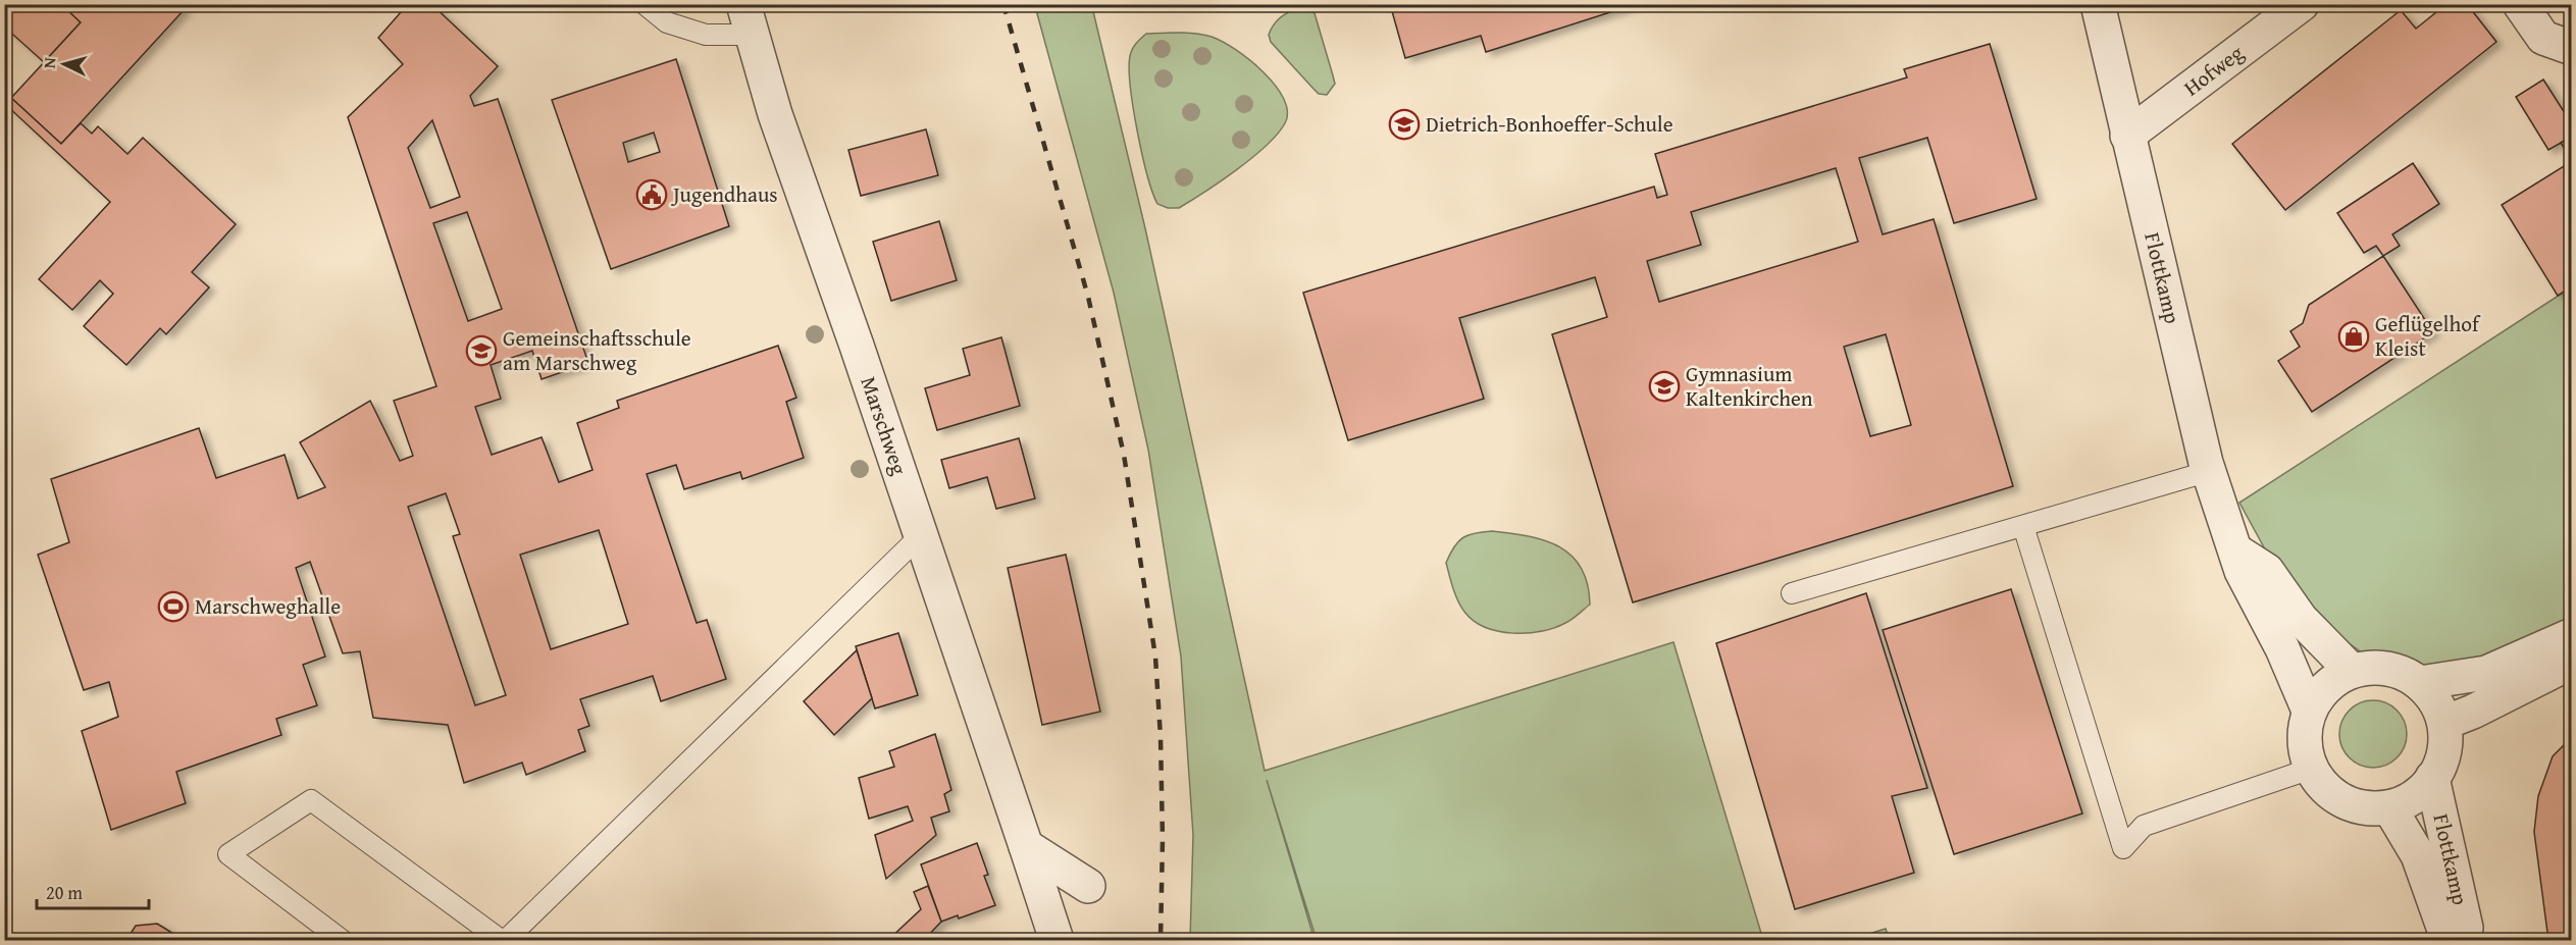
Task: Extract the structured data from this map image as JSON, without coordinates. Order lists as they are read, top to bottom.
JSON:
{
  "streets": {
    "street": ["Hofweg", "Flottkamp", "Marschweg"]
  },
  "crossings": [
    ["Hofweg", "Flottkamp"]
  ],
  "places": {
    "school or university": ["Dietrich-Bonhoeffer-Schule", "Gemeinschaftsschule am Marschweg", "Gymnasium Kaltenkirchen"],
    "public building": ["Jugendhaus"],
    "shop": ["Geflügelhof Kleist"],
    "sports": ["Marschweghalle"]
  },
  "scale_bar": "20 m",
  "north": "left"
}
